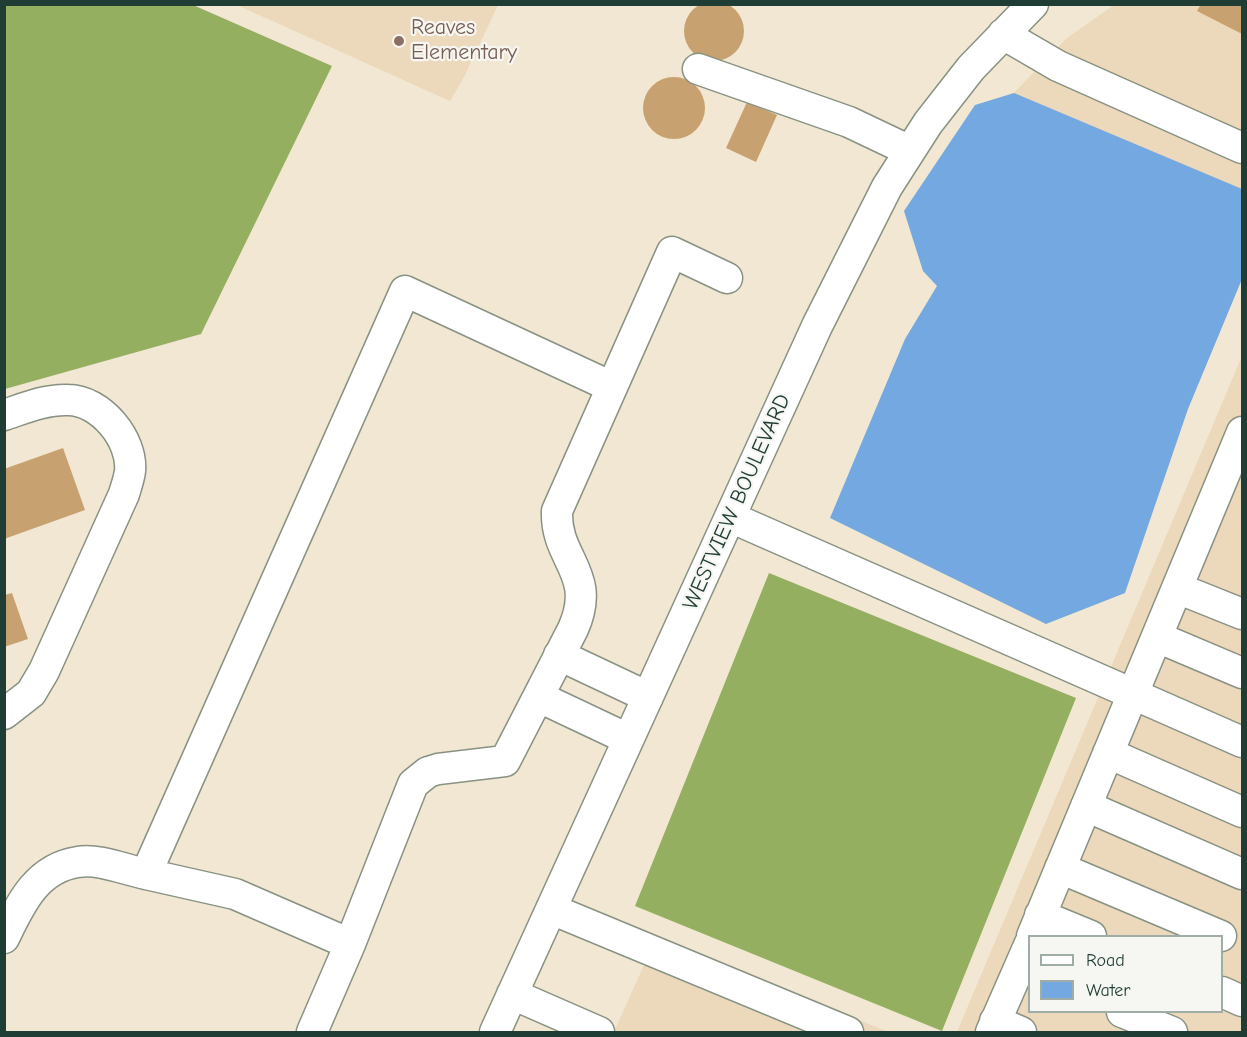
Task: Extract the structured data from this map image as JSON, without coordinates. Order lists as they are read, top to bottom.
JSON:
{
  "streets": {
    "street": ["WESTVIEW BOULEVARD"]
  },
  "places": ["Reaves Elementary"],
  "legend": ["Road", "Water"]
}
